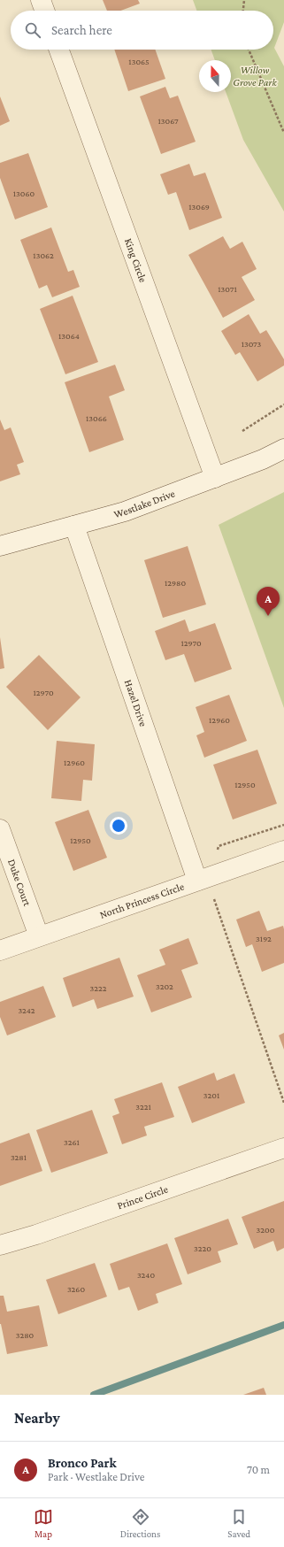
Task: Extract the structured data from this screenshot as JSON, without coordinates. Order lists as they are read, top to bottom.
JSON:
{
  "streets": {
    "street": [
      "King Circle",
      "Westlake Drive",
      "Hazel Drive",
      "Duke Court",
      "North Princess Circle",
      "Prince Circle"
    ]
  },
  "crossings": [
    ["King Circle", "Westlake Drive"],
    ["Westlake Drive", "Hazel Drive"],
    ["Hazel Drive", "North Princess Circle"],
    ["Duke Court", "North Princess Circle"]
  ],
  "parks": ["Willow Grove Park"],
  "house_numbers": [
    "13065",
    "13067",
    "13060",
    "13069",
    "13062",
    "13071",
    "13064",
    "13073",
    "13066",
    "12980",
    "12970",
    "12970",
    "12960",
    "12960",
    "12950",
    "12950",
    "3192",
    "3202",
    "3222",
    "3242",
    "3201",
    "3221",
    "3261",
    "3281",
    "3200",
    "3220",
    "3240",
    "3260",
    "3280"
  ],
  "north": "top",
  "page": {
    "search": "Search here",
    "pins": "A",
    "heading": "Nearby",
    "list": [
      {
        "mark": "A",
        "name": "Bronco Park",
        "note": "Park · Westlake Drive",
        "value": "70 m"
      }
    ],
    "nav": ["Map", "Directions", "Saved"]
  }
}
